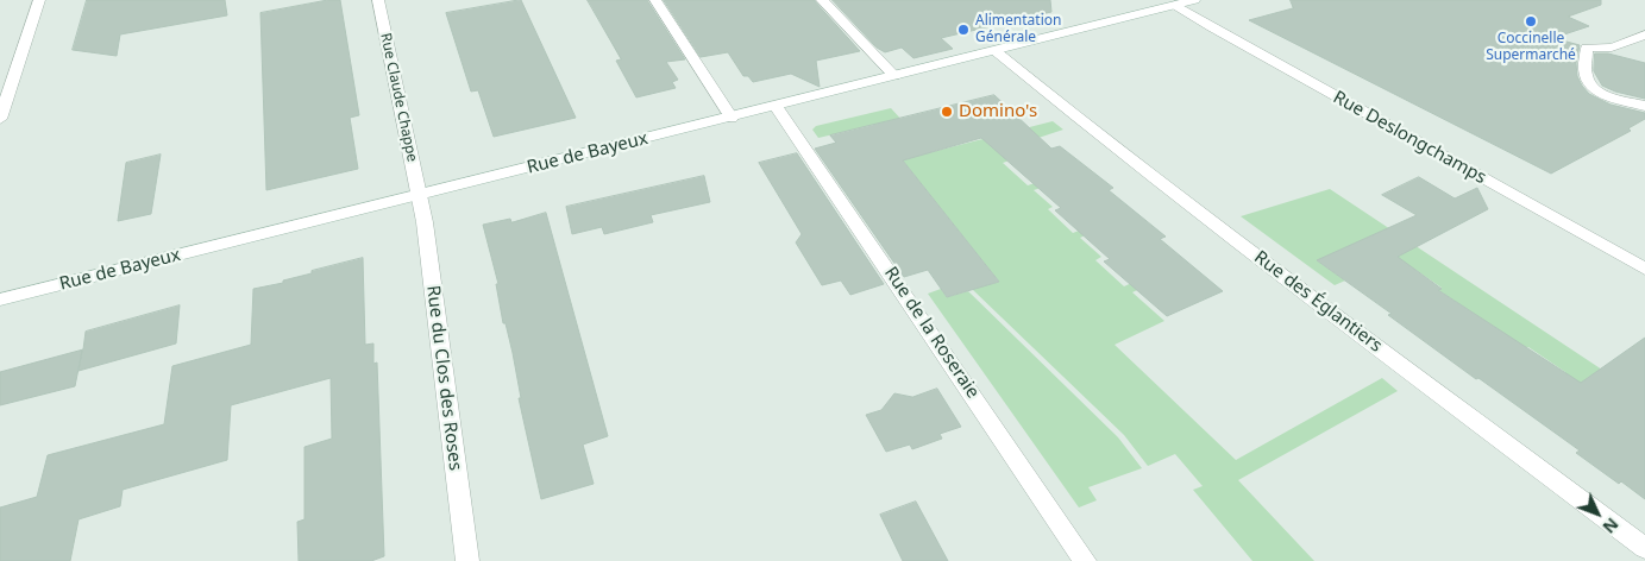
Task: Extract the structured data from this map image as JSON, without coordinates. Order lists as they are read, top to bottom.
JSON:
{
  "streets": {
    "street": [
      "Rue Claude Chappe",
      "Rue Deslongchamps",
      "Rue de Bayeux",
      "Rue des Églantiers",
      "Rue de la Roseraie",
      "Rue du Clos des Roses"
    ]
  },
  "crossings": [
    ["Rue Claude Chappe", "Rue de Bayeux"],
    ["Rue Claude Chappe", "Rue du Clos des Roses"],
    ["Rue Deslongchamps", "Rue de Bayeux"],
    ["Rue de Bayeux", "Rue des Églantiers"],
    ["Rue de Bayeux", "Rue de la Roseraie"],
    ["Rue de Bayeux", "Rue du Clos des Roses"]
  ],
  "places": ["Coccinelle Supermarché", "Alimentation Générale", "Domino's"],
  "north": "bottom right"
}
